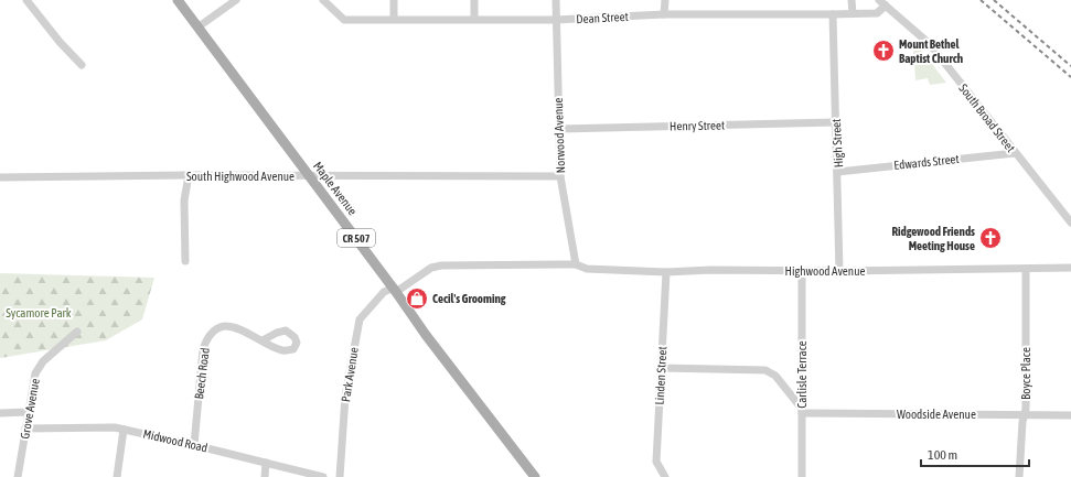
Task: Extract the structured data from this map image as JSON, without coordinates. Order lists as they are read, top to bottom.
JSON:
{
  "streets": {
    "main road": ["Maple Avenue", "CR 507"],
    "street": [
      "Dean Street",
      "South Broad Street",
      "Henry Street",
      "Norwood Avenue",
      "High Street",
      "Edwards Street",
      "South Highwood Avenue",
      "Highwood Avenue",
      "Beech Road",
      "Boyce Place",
      "Park Avenue",
      "Carlisle Terrace",
      "Linden Street",
      "Grove Avenue",
      "Woodside Avenue",
      "Midwood Road"
    ]
  },
  "crossings": [
    ["Dean Street", "South Broad Street"],
    ["Dean Street", "Norwood Avenue"],
    ["Dean Street", "High Street"],
    ["South Broad Street", "Edwards Street"],
    ["Henry Street", "Norwood Avenue"],
    ["Henry Street", "High Street"],
    ["Norwood Avenue", "South Highwood Avenue"],
    ["Norwood Avenue", "Highwood Avenue"],
    ["High Street", "Edwards Street"],
    ["High Street", "Highwood Avenue"],
    ["South Highwood Avenue", "Maple Avenue"],
    ["Maple Avenue", "Highwood Avenue"],
    ["Maple Avenue", "Park Avenue"],
    ["Highwood Avenue", "Boyce Place"],
    ["Highwood Avenue", "Park Avenue"],
    ["Highwood Avenue", "Carlisle Terrace"],
    ["Highwood Avenue", "Linden Street"],
    ["Beech Road", "Midwood Road"],
    ["Boyce Place", "Woodside Avenue"],
    ["Carlisle Terrace", "Woodside Avenue"],
    ["Grove Avenue", "Midwood Road"]
  ],
  "parks": ["Sycamore Park"],
  "places": {
    "church": ["Mount Bethel Baptist Church", "Ridgewood Friends Meeting House"],
    "shop": ["Cecil's Grooming"]
  },
  "scale_bar": "100 m"
}
